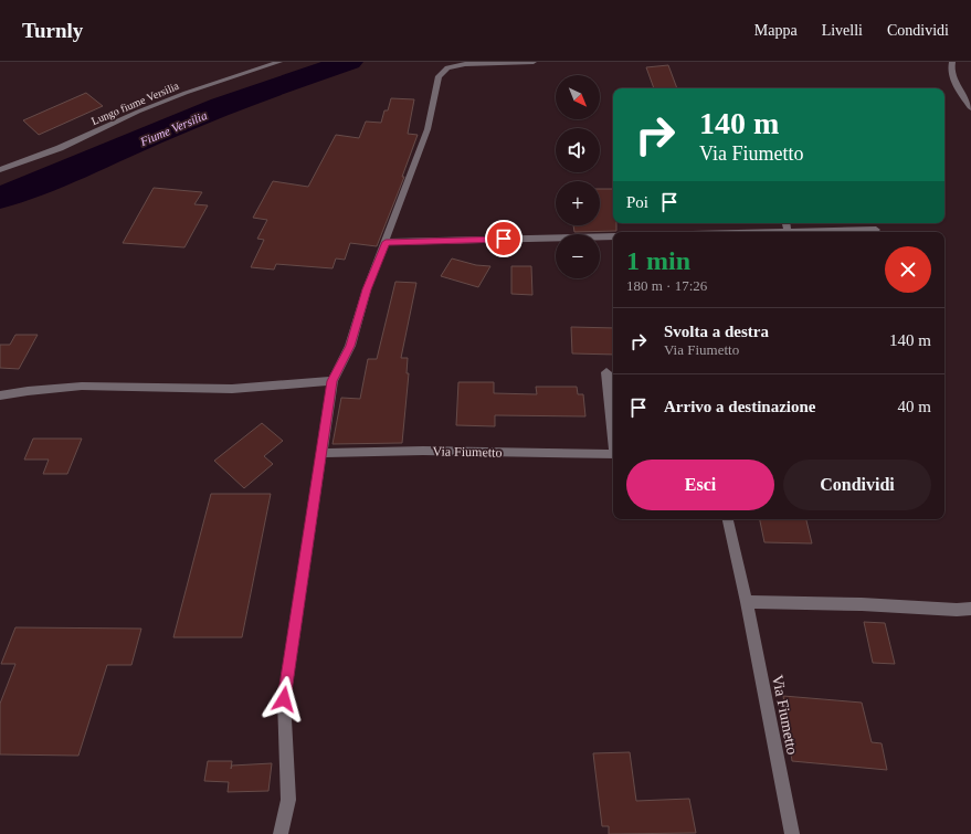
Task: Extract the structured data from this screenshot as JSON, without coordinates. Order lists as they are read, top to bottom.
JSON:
{
  "streets": {
    "street": ["Lungo fiume Versilia", "Via Fiumetto"]
  },
  "water": ["Fiume Versilia"],
  "north": "bottom right",
  "page": {
    "header": "Turnly",
    "nav": ["Mappa", "Livelli", "Condividi"],
    "map_buttons": ["+", "−"],
    "turn": ["140 m", "Via Fiumetto"],
    "then": "Poi",
    "heading": ["1 min", "180 m · 17:26"],
    "list": [
      {
        "name": "Svolta a destra",
        "note": "Via Fiumetto",
        "value": "140 m"
      },
      {
        "name": "Arrivo a destinazione",
        "value": "40 m"
      }
    ],
    "buttons": ["Esci", "Condividi"]
  }
}
